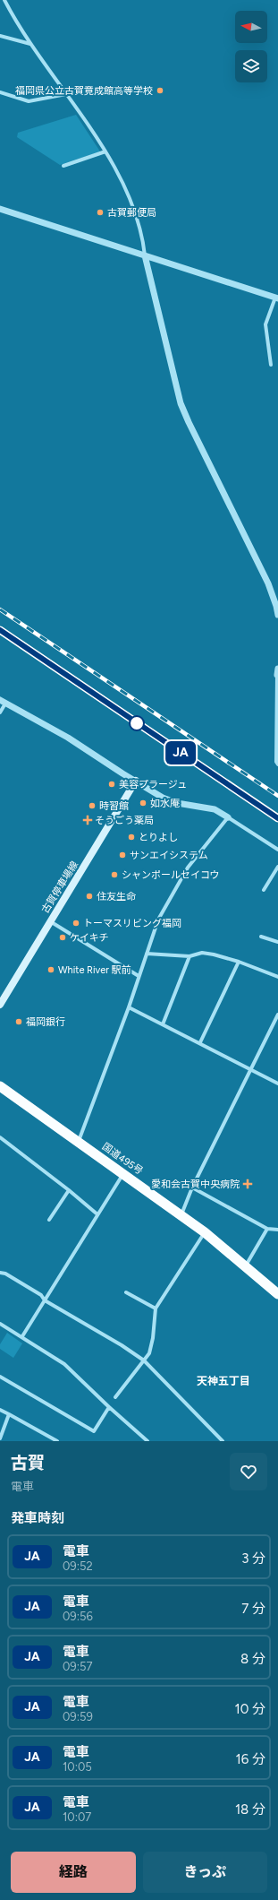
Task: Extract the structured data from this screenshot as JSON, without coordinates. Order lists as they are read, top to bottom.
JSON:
{
  "streets": {
    "highway": ["国道495号"],
    "main road": ["古賀停車場線"]
  },
  "districts": ["天神五丁目"],
  "places": {
    "other": [
      "福岡県公立古賀竟成館高等学校",
      "古賀郵便局",
      "美容プラージュ",
      "如水庵",
      "時習館",
      "とりよし",
      "サンエイシステム",
      "シャンポールセイコウ",
      "住友生命",
      "トーマスリビング福岡",
      "ケイキチ",
      "White River 駅前",
      "福岡銀行"
    ],
    "health": ["そうごう薬局", "愛和会古賀中央病院"]
  },
  "north": "left",
  "page": {
    "on_map": "JA",
    "heading": [
      ["古賀", "電車"],
      "発車時刻"
    ],
    "list": [
      {
        "mark": "JA",
        "name": "電車",
        "note": "09:52",
        "value": "3 分"
      },
      {
        "mark": "JA",
        "name": "電車",
        "note": "09:56",
        "value": "7 分"
      },
      {
        "mark": "JA",
        "name": "電車",
        "note": "09:57",
        "value": "8 分"
      },
      {
        "mark": "JA",
        "name": "電車",
        "note": "09:59",
        "value": "10 分"
      },
      {
        "mark": "JA",
        "name": "電車",
        "note": "10:05",
        "value": "16 分"
      },
      {
        "mark": "JA",
        "name": "電車",
        "note": "10:07",
        "value": "18 分"
      }
    ],
    "buttons": ["経路", "きっぷ"]
  }
}
